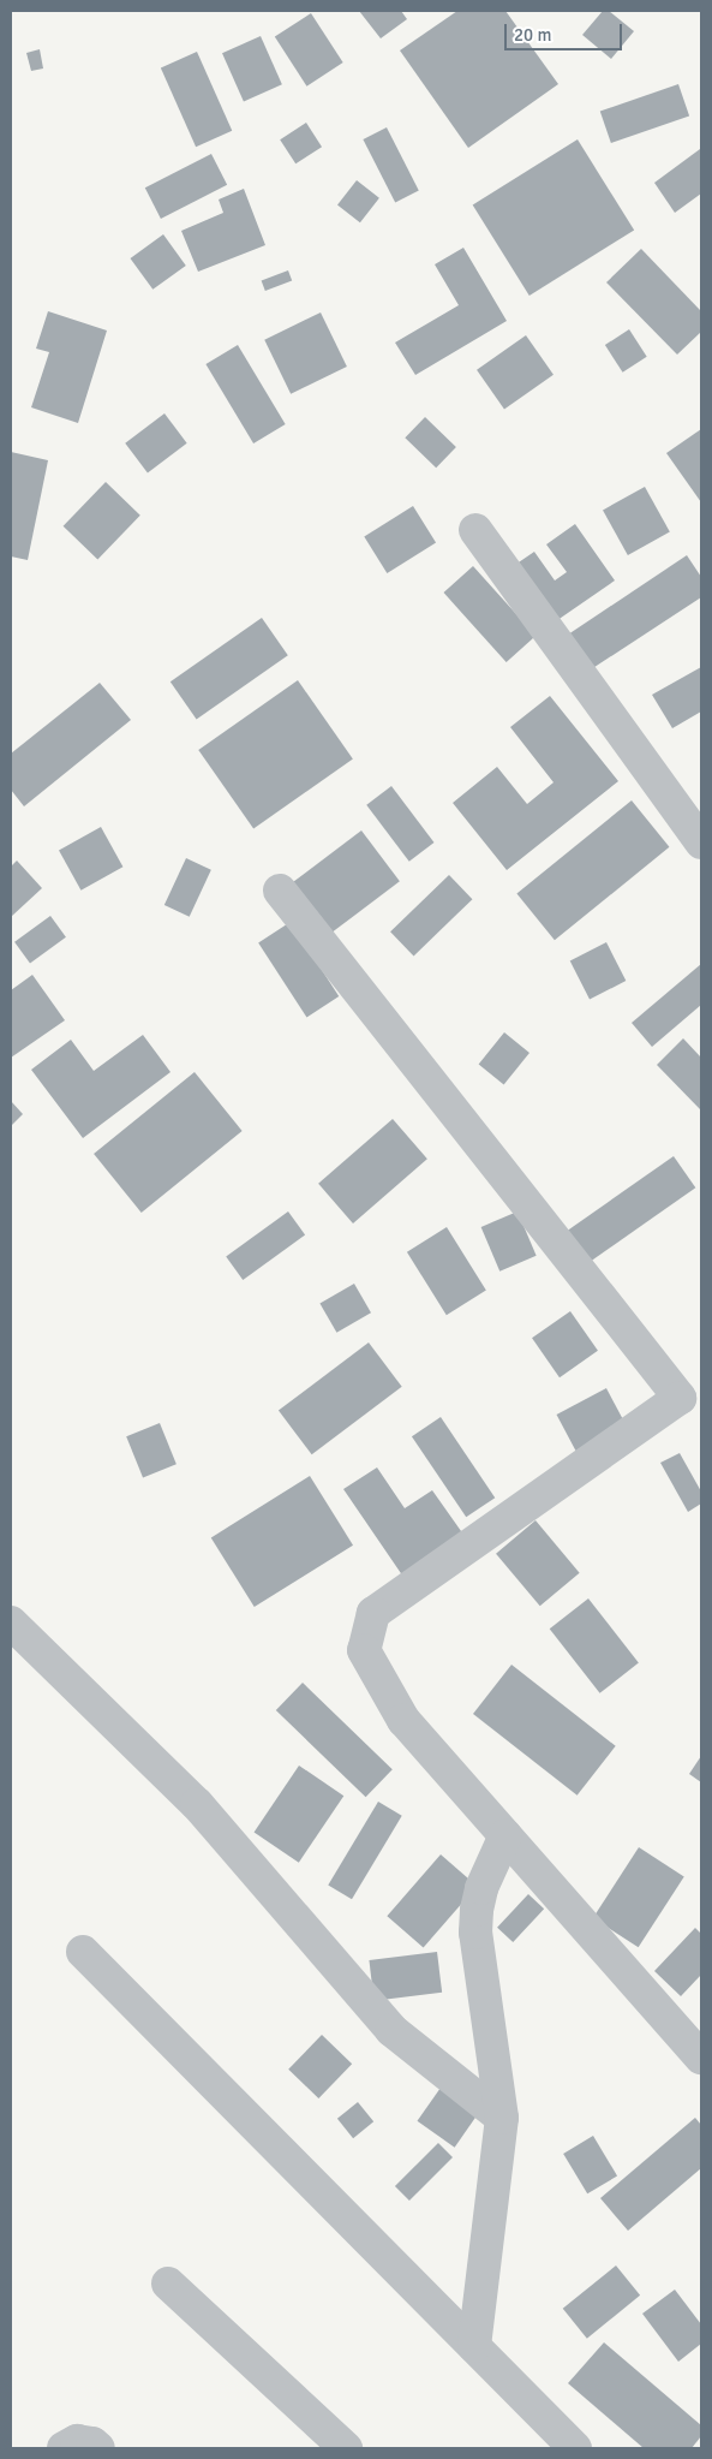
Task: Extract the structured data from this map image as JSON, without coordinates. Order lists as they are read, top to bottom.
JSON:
{
  "scale_bar": "20 m"
}
